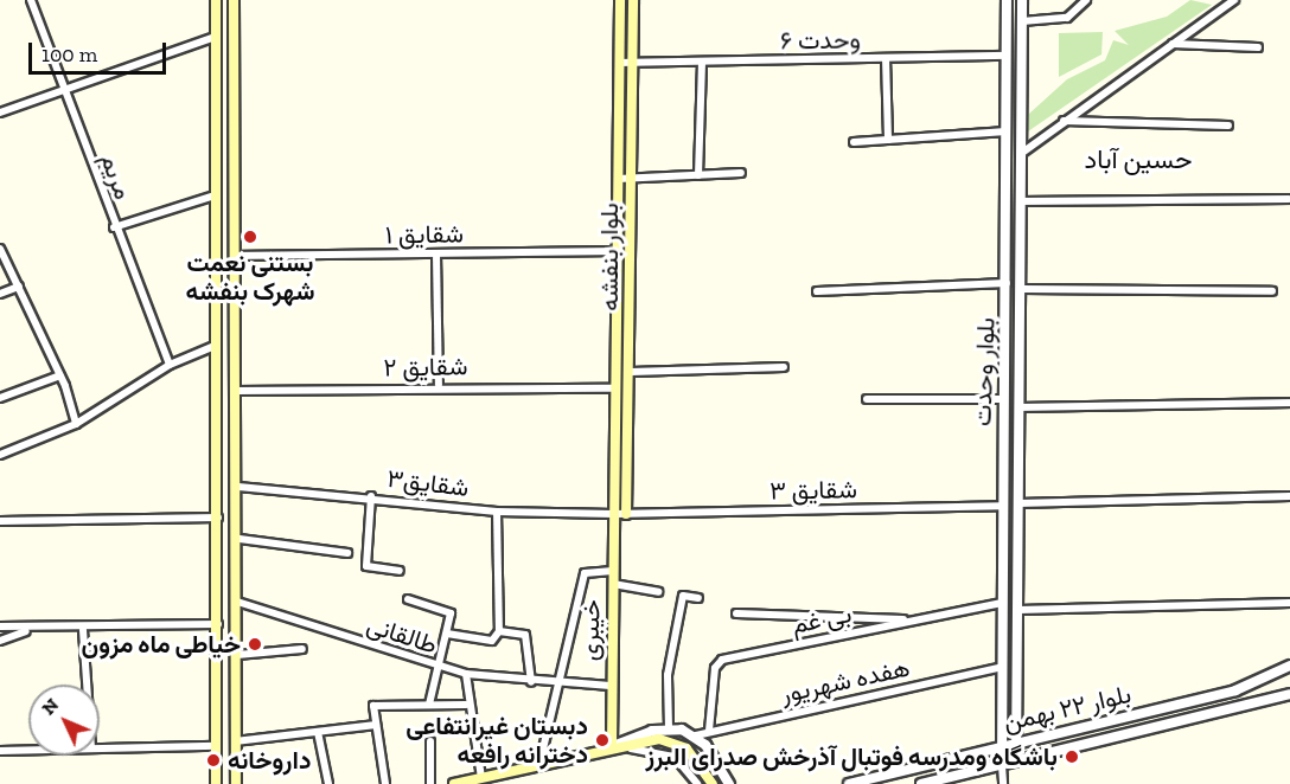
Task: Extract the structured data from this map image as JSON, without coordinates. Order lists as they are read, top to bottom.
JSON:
{
  "streets": {
    "main road": ["بلوار بنفشه", "خیبری"],
    "street": [
      "وحدت ۶",
      "مریم",
      "شقایق ۱",
      "شقایق ۲",
      "بلوار وحدت",
      "شقایق۳",
      "شقایق ۳",
      "بی غم",
      "طالقانی",
      "هفده شهریور",
      "بلوار ۲۲ بهمن"
    ]
  },
  "crossings": [
    ["وحدت ۶", "بلوار بنفشه"],
    ["وحدت ۶", "بلوار وحدت"],
    ["شقایق ۱", "بلوار بنفشه"],
    ["بلوار بنفشه", "شقایق ۲"],
    ["بلوار بنفشه", "شقایق۳"],
    ["بلوار بنفشه", "شقایق ۳"],
    ["بلوار بنفشه", "خیبری"],
    ["بلوار وحدت", "شقایق ۳"],
    ["بلوار وحدت", "بی غم"],
    ["بلوار وحدت", "هفده شهریور"],
    ["بلوار وحدت", "بلوار ۲۲ بهمن"],
    ["شقایق۳", "شقایق ۳"],
    ["شقایق۳", "خیبری"],
    ["شقایق ۳", "خیبری"],
    ["بی غم", "هفده شهریور"],
    ["خیبری", "طالقانی"]
  ],
  "districts": ["حسین آباد"],
  "places": [
    "بستنی نعمت شهرک بنفشه",
    "خیاطی ماه مزون",
    "دبستان غیرانتفاعی دخترانه رافعه",
    "باشگاه ومدرسه فوتبال آذرخش صدرای البرز",
    "داروخانه"
  ],
  "scale_bar": "100 m",
  "north": "top left"
}
